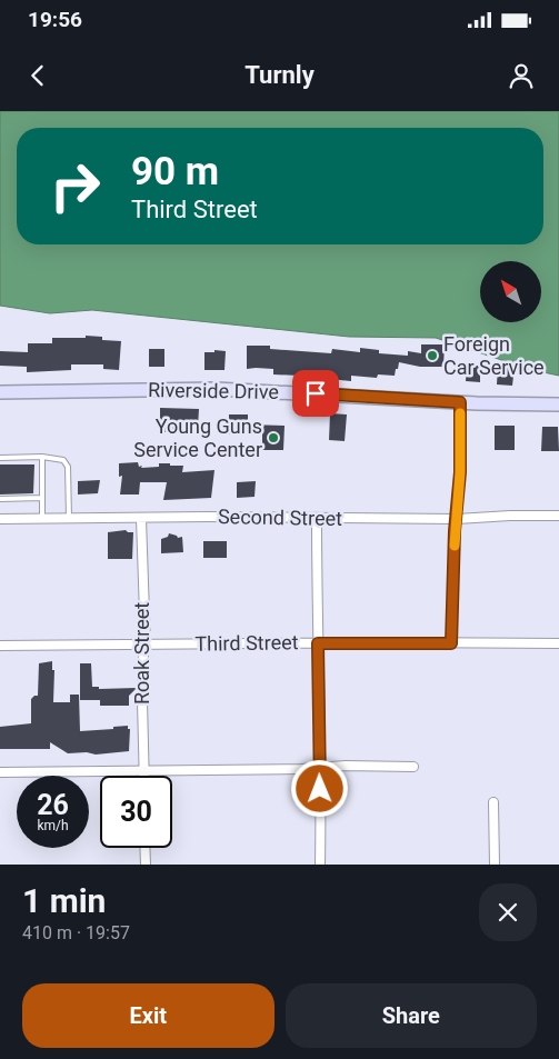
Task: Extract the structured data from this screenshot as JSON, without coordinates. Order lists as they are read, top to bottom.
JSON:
{
  "streets": {
    "main road": ["Riverside Drive"],
    "street": ["Second Street", "Third Street", "Roak Street"]
  },
  "crossings": [
    ["Second Street", "Roak Street"],
    ["Third Street", "Roak Street"]
  ],
  "places": ["Foreign Car Service", "Young Guns Service Center"],
  "north": "top left",
  "page": {
    "status": "19:56",
    "header": "Turnly",
    "turn": ["90 m", "Third Street"],
    "speed": "26 km/h",
    "limit": "30",
    "heading": ["1 min", "410 m · 19:57"],
    "buttons": ["Exit", "Share"]
  }
}
